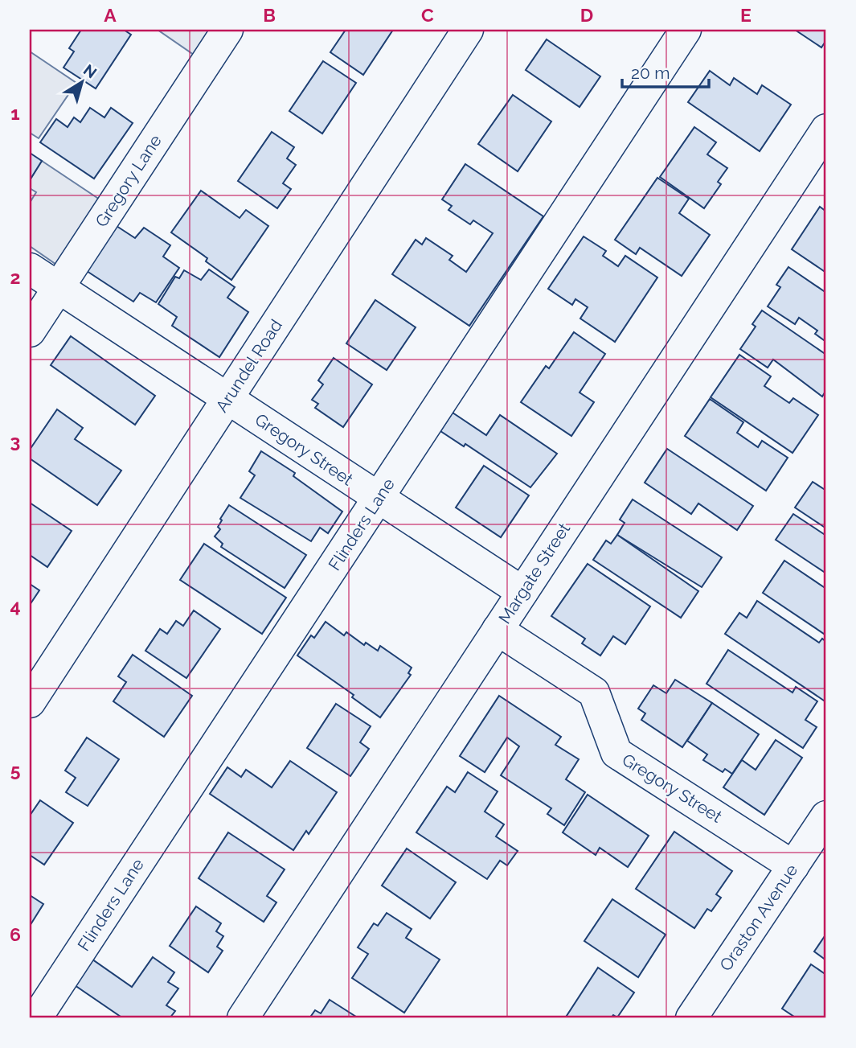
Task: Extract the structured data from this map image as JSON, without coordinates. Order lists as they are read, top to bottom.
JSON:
{
  "streets": {
    "street": [
      "Gregory Lane",
      "Arundel Road",
      "Gregory Street",
      "Flinders Lane",
      "Margate Street",
      "Oraston Avenue"
    ]
  },
  "crossings": [
    ["Gregory Lane", "Gregory Street"],
    ["Arundel Road", "Gregory Street"],
    ["Gregory Street", "Flinders Lane"],
    ["Gregory Street", "Margate Street"],
    ["Gregory Street", "Oraston Avenue"]
  ],
  "scale_bar": "20 m",
  "north": "top right",
  "grid": {
    "columns": [
      "A",
      "B",
      "C",
      "D",
      "E"
    ],
    "rows": [
      "1",
      "2",
      "3",
      "4",
      "5",
      "6"
    ]
  }
}
